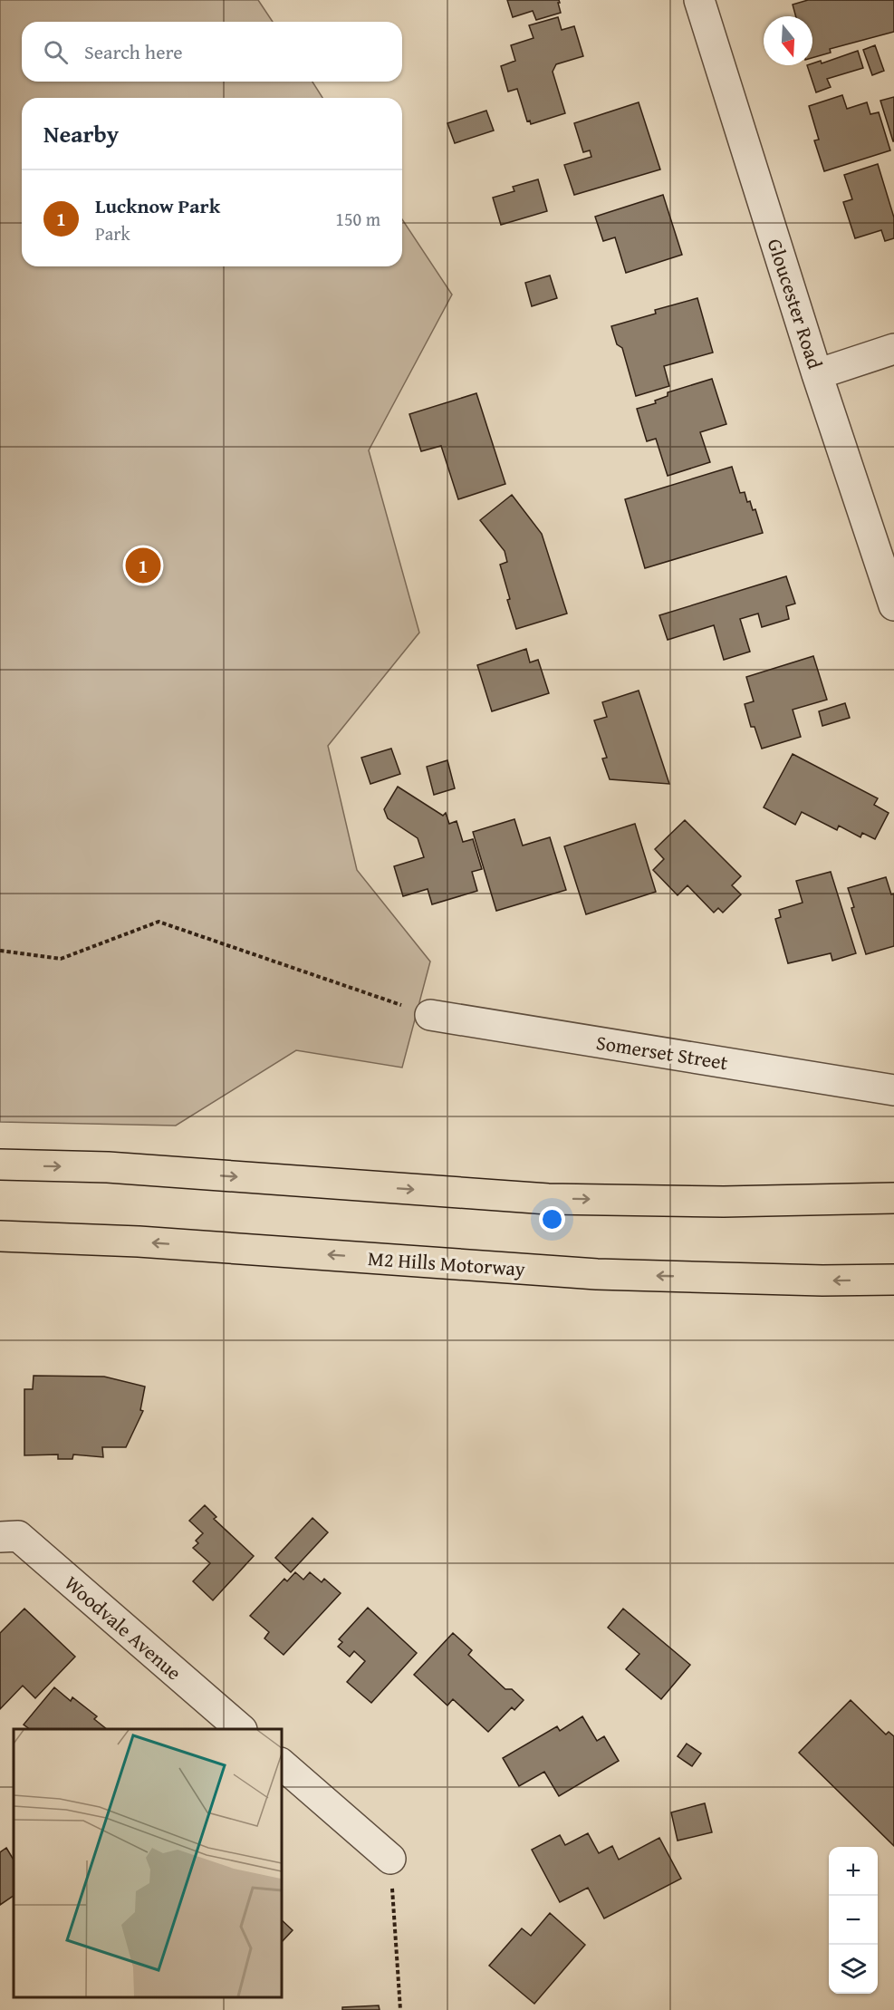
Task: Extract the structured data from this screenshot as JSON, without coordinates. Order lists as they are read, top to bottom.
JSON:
{
  "streets": {
    "highway": ["M2 Hills Motorway"],
    "street": ["Gloucester Road", "Somerset Street", "Woodvale Avenue"]
  },
  "north": "bottom",
  "page": {
    "search": "Search here",
    "heading": "Nearby",
    "list": [
      {
        "mark": "1",
        "name": "Lucknow Park",
        "note": "Park",
        "value": "150 m"
      }
    ],
    "pins": "1",
    "map_buttons": ["+", "−"]
  }
}
